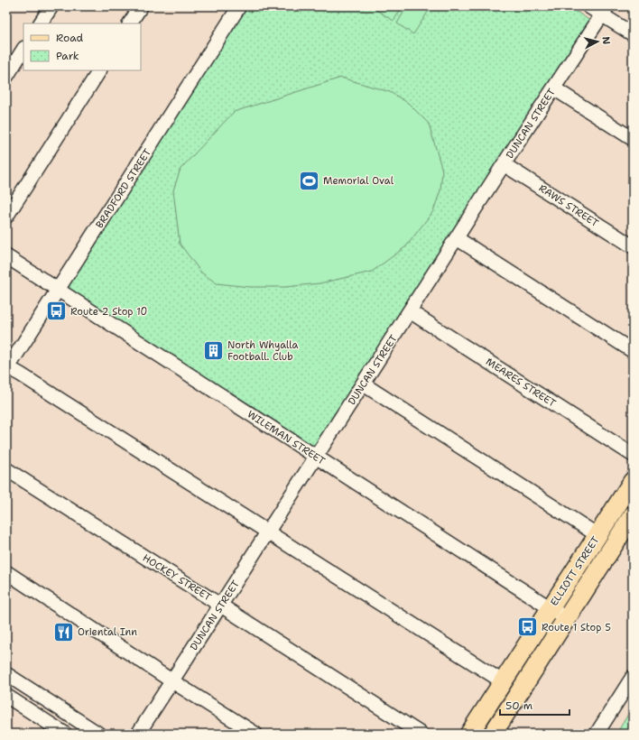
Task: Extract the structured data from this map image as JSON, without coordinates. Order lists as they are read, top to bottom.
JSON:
{
  "streets": {
    "main road": ["ELLIOTT STREET"],
    "street": [
      "DUNCAN STREET",
      "BRADFORD STREET",
      "RAWS STREET",
      "MEARES STREET",
      "WILEMAN STREET",
      "HOCKEY STREET"
    ]
  },
  "crossings": [
    ["DUNCAN STREET", "RAWS STREET"],
    ["DUNCAN STREET", "MEARES STREET"],
    ["DUNCAN STREET", "WILEMAN STREET"],
    ["DUNCAN STREET", "HOCKEY STREET"],
    ["BRADFORD STREET", "WILEMAN STREET"],
    ["WILEMAN STREET", "ELLIOTT STREET"]
  ],
  "places": {
    "sports": ["Memorial Oval"],
    "bus stop": ["Route 2 Stop 10", "Route 1 Stop 5"],
    "building": ["North Whyalla Football. Club"],
    "restaurant": ["Oriental Inn"]
  },
  "legend": ["Road", "Park"],
  "scale_bar": "50 m",
  "north": "right"
}
